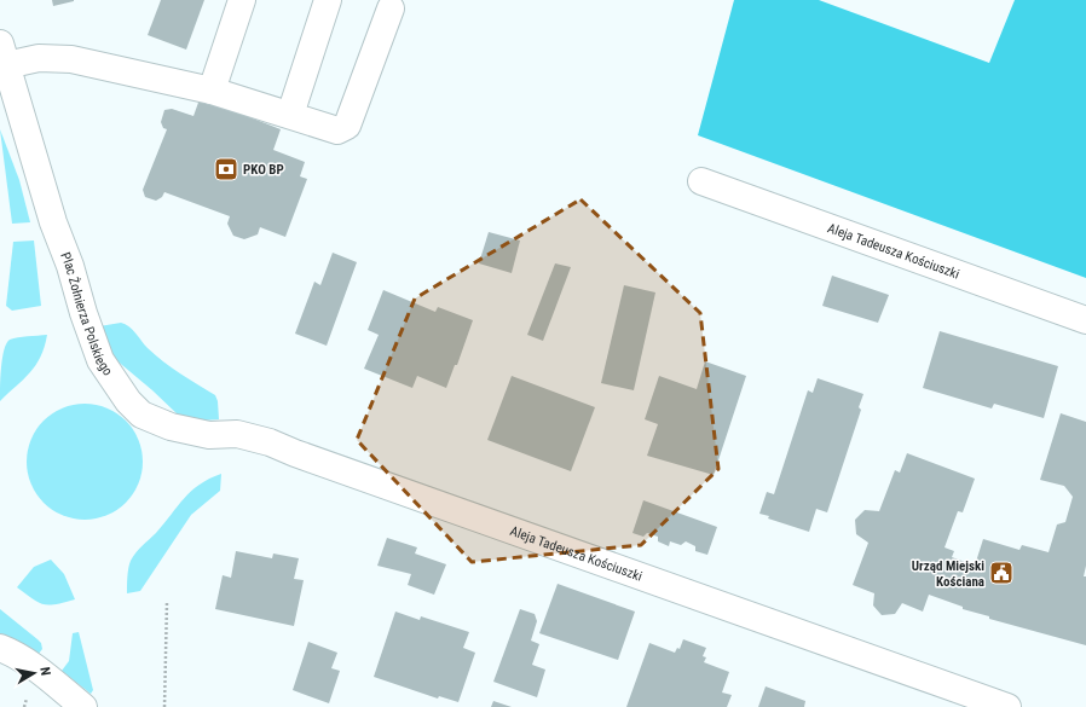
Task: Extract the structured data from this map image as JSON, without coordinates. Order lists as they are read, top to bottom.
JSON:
{
  "streets": {
    "street": ["Aleja Tadeusza Kościuszki", "Plac Żołnierza Polskiego"]
  },
  "crossings": [
    ["Aleja Tadeusza Kościuszki", "Plac Żołnierza Polskiego"]
  ],
  "places": {
    "bank": ["PKO BP"],
    "public building": ["Urząd Miejski Kościana"]
  },
  "north": "right"
}
